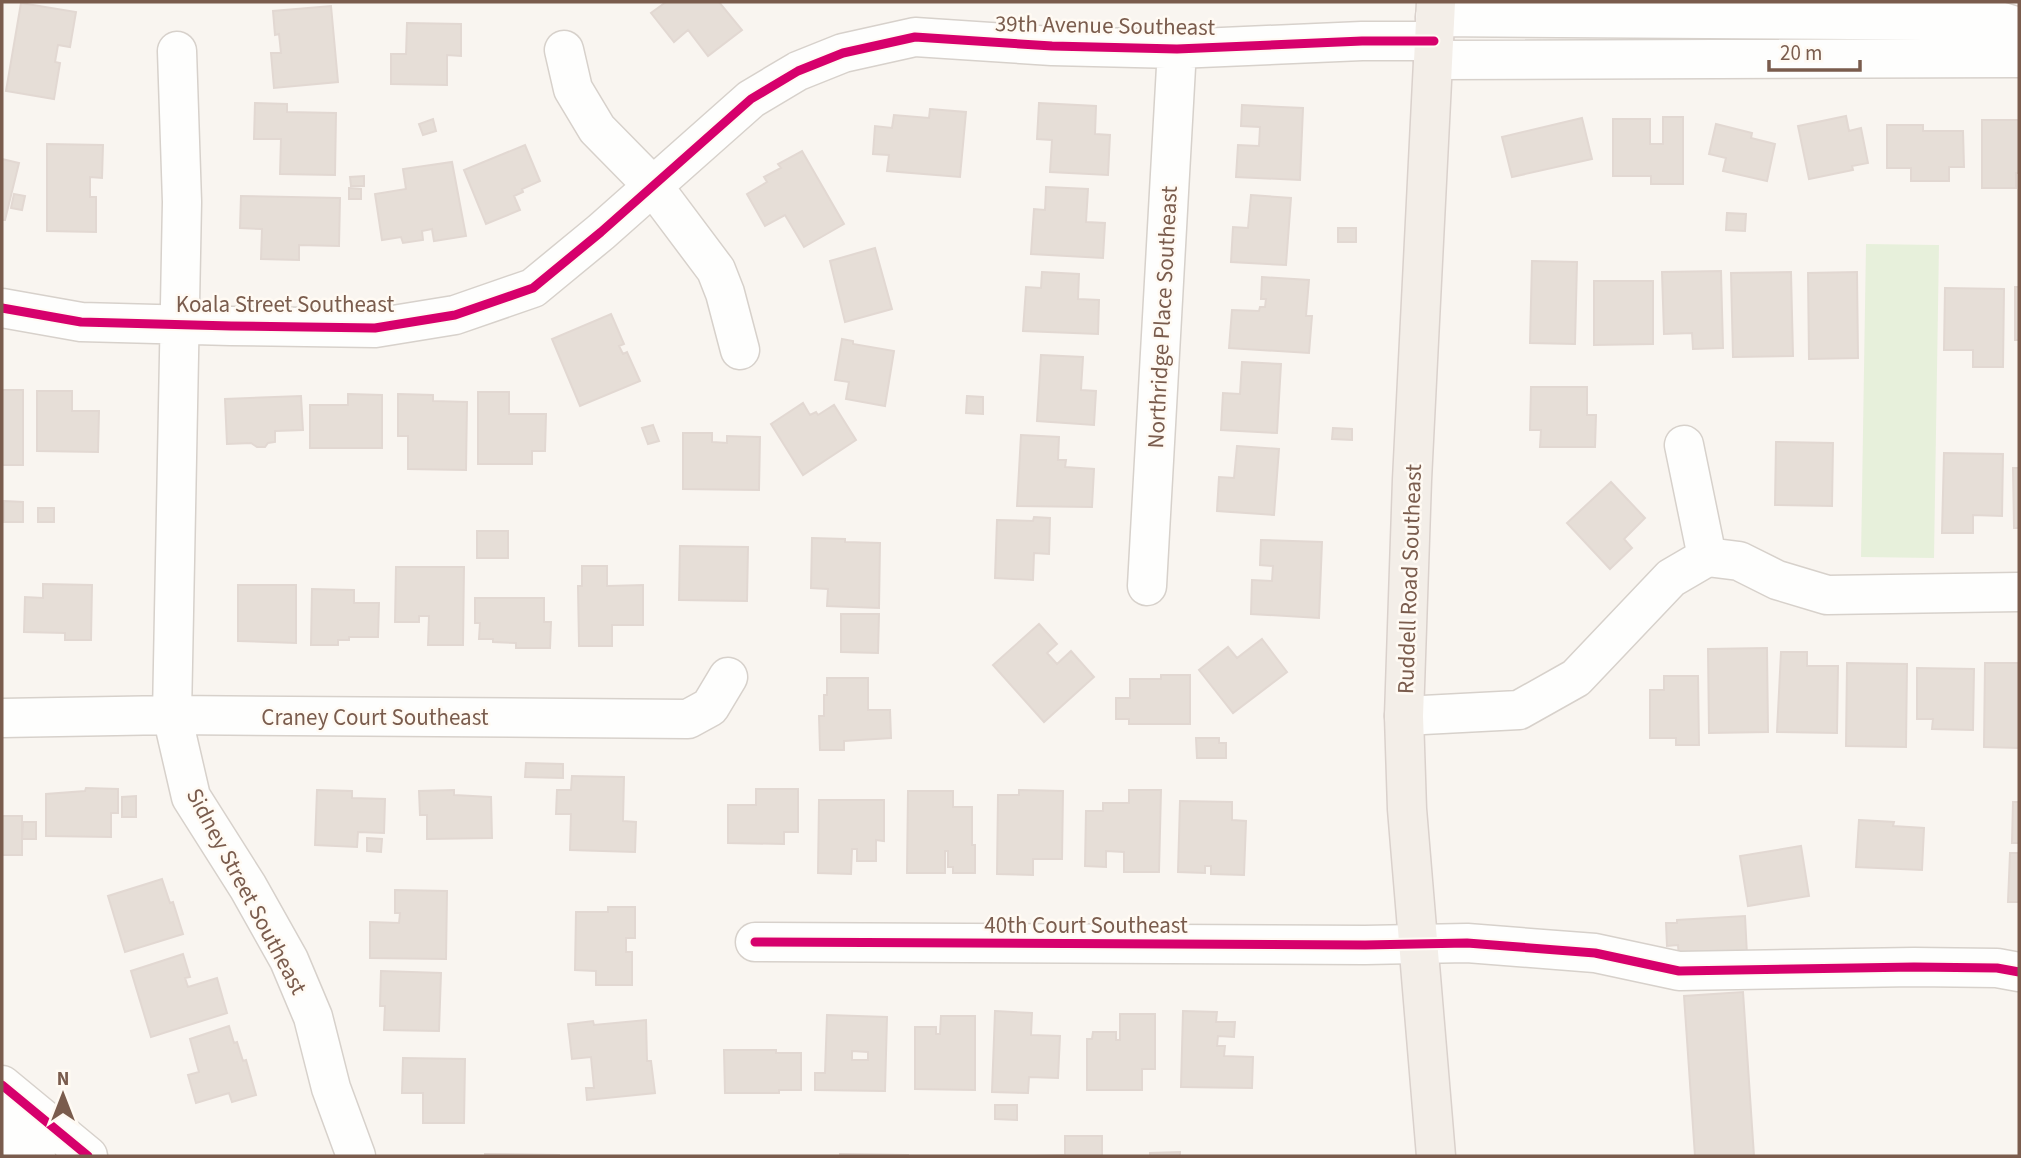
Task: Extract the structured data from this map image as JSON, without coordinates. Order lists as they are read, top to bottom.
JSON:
{
  "streets": {
    "main road": ["Ruddell Road Southeast"],
    "street": [
      "39th Avenue Southeast",
      "Koala Street Southeast",
      "Northridge Place Southeast",
      "Craney Court Southeast",
      "Sidney Street Southeast",
      "40th Court Southeast"
    ]
  },
  "crossings": [
    ["39th Avenue Southeast", "Koala Street Southeast"],
    ["39th Avenue Southeast", "Northridge Place Southeast"],
    ["39th Avenue Southeast", "Ruddell Road Southeast"],
    ["Koala Street Southeast", "Sidney Street Southeast"],
    ["Ruddell Road Southeast", "40th Court Southeast"],
    ["Craney Court Southeast", "Sidney Street Southeast"]
  ],
  "scale_bar": "20 m",
  "north": "top"
}
